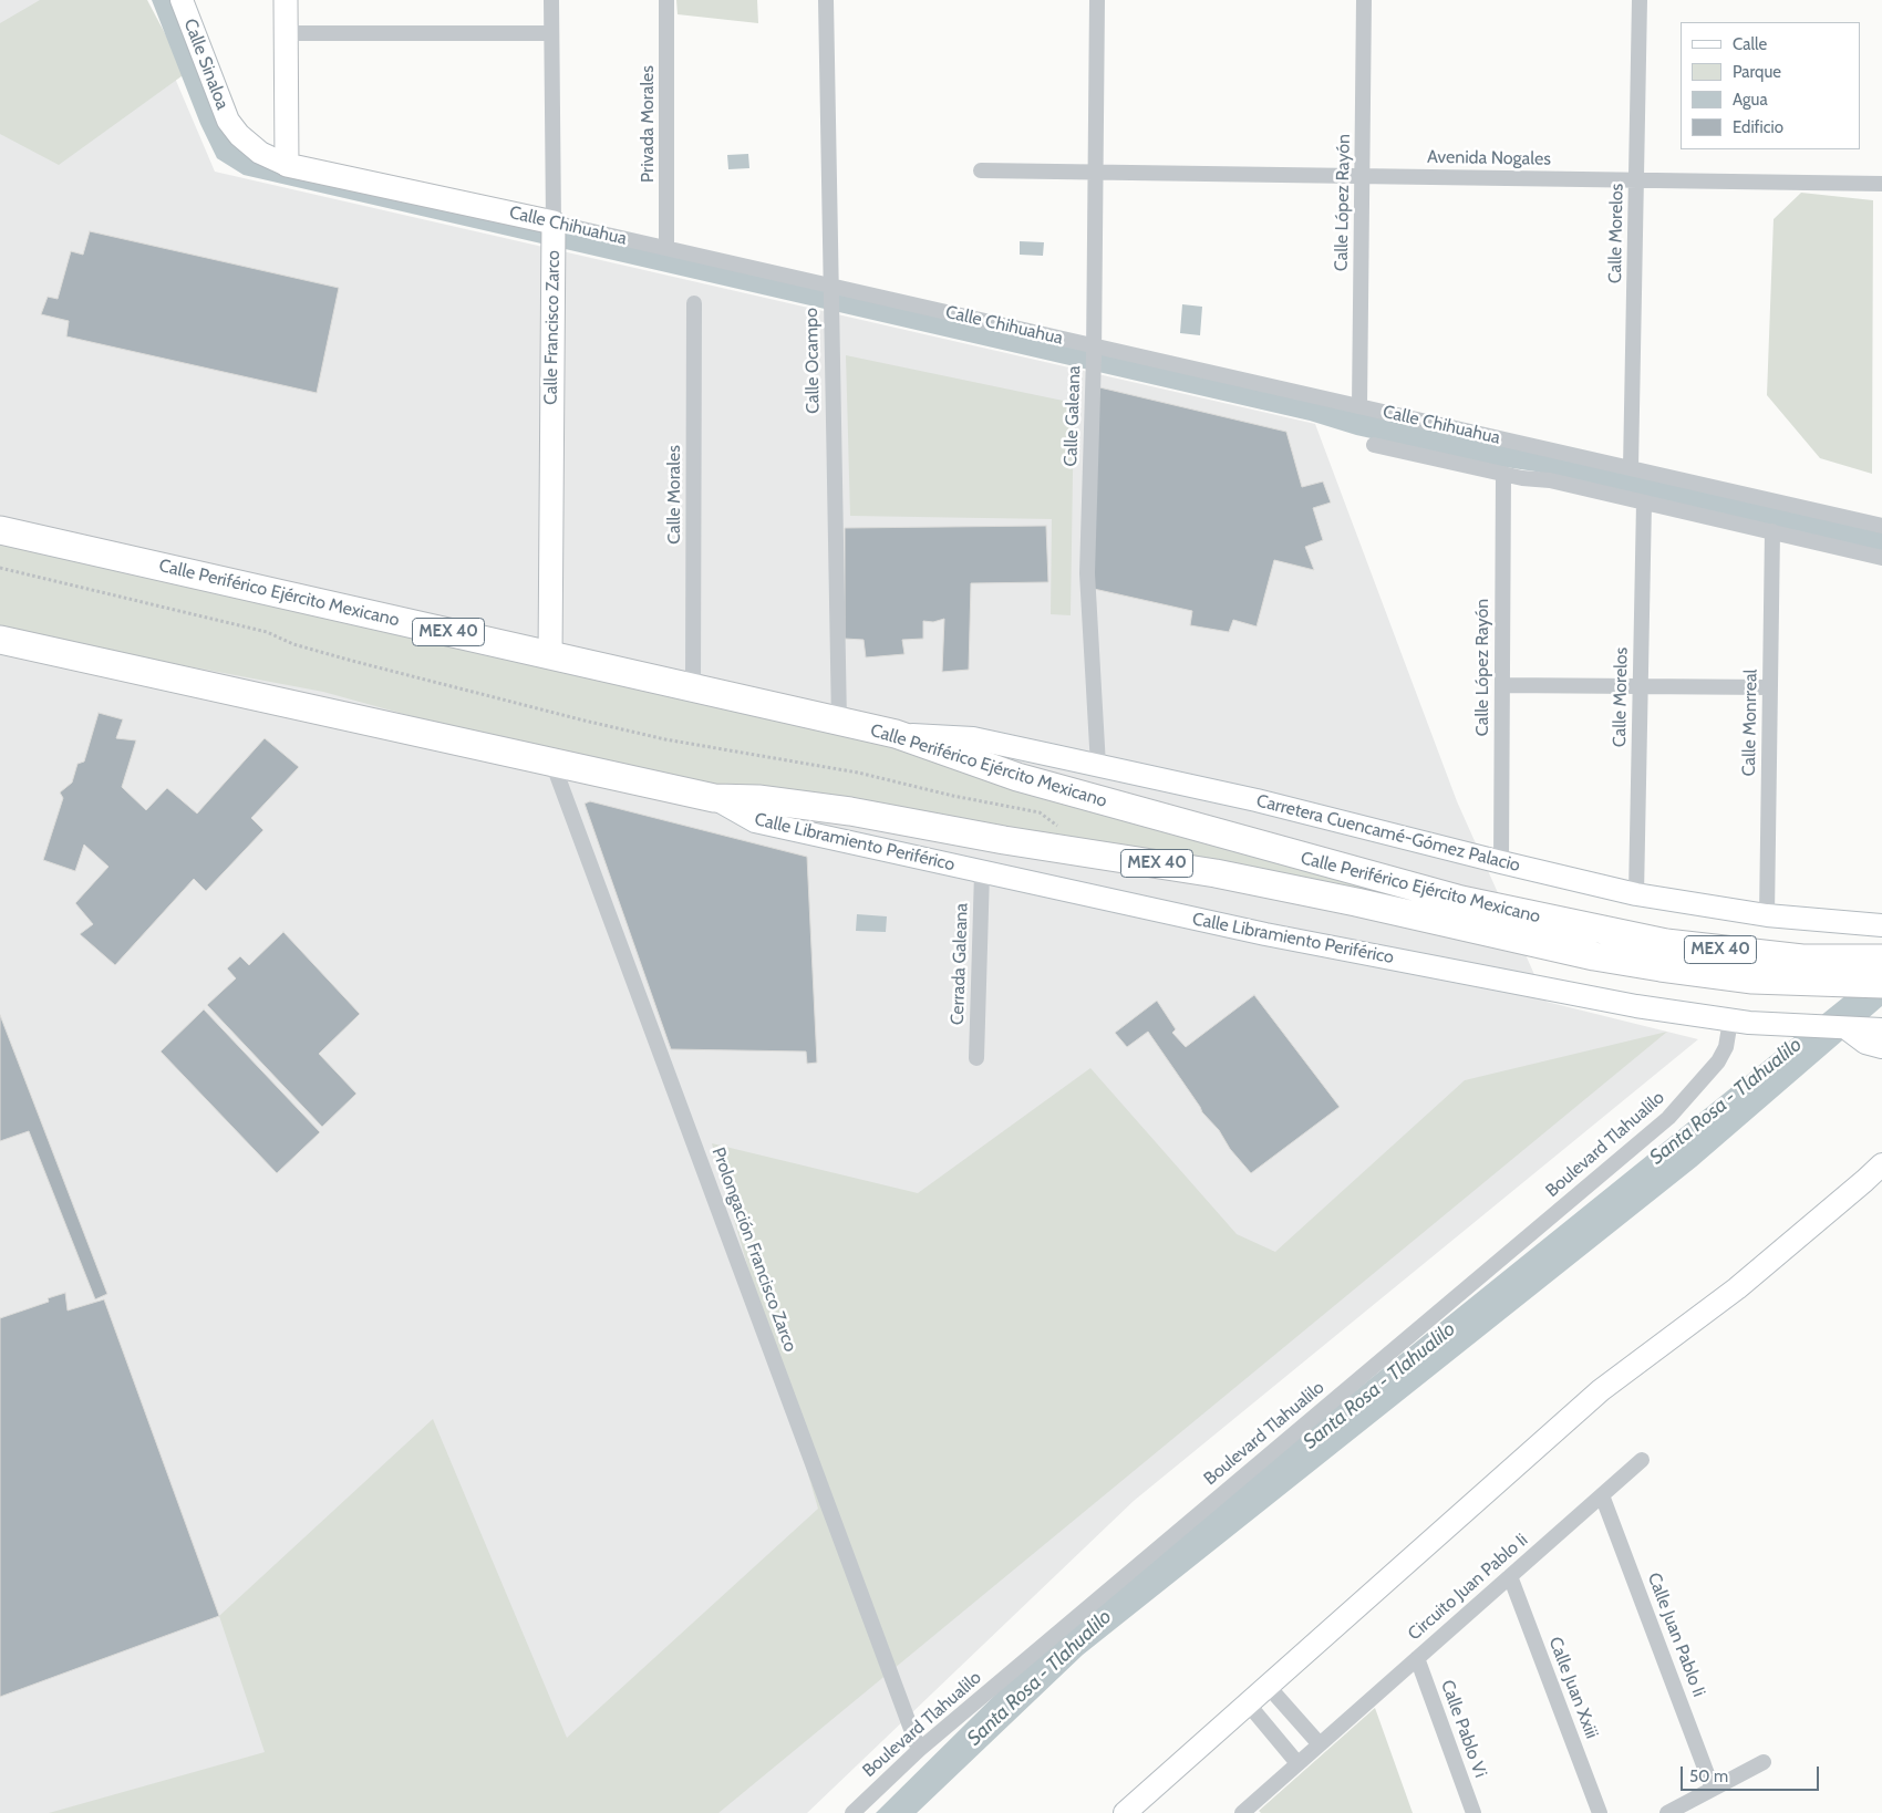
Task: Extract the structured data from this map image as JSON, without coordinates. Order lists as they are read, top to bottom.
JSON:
{
  "streets": {
    "highway": ["Calle Periférico Ejército Mexicano", "MEX 40"],
    "main road": [
      "Calle Sinaloa",
      "Calle Chihuahua",
      "Calle Francisco Zarco",
      "Carretera Cuencamé-Gómez Palacio",
      "Calle Libramiento Periférico"
    ],
    "street": [
      "Privada Morales",
      "Avenida Nogales",
      "Calle López Rayón",
      "Calle Morelos",
      "Calle Ocampo",
      "Calle Galeana",
      "Calle Morales",
      "Calle Monrreal",
      "Cerrada Galeana",
      "Boulevard Tlahualilo",
      "Prolongación Francisco Zarco",
      "Circuito Juan Pablo Ii",
      "Calle Juan Pablo Ii",
      "Calle Juan Xxiii",
      "Calle Pablo Vi"
    ]
  },
  "crossings": [
    ["Calle Sinaloa", "Calle Chihuahua"],
    ["Privada Morales", "Calle Chihuahua"],
    ["Avenida Nogales", "Calle López Rayón"],
    ["Avenida Nogales", "Calle Morelos"],
    ["Avenida Nogales", "Calle Galeana"],
    ["Calle López Rayón", "Calle Chihuahua"],
    ["Calle López Rayón", "Carretera Cuencamé-Gómez Palacio"],
    ["Calle Chihuahua", "Calle Morelos"],
    ["Calle Chihuahua", "Calle Francisco Zarco"],
    ["Calle Chihuahua", "Calle Ocampo"],
    ["Calle Chihuahua", "Calle Galeana"],
    ["Calle Morelos", "Carretera Cuencamé-Gómez Palacio"],
    ["Calle Francisco Zarco", "Calle Periférico Ejército Mexicano"],
    ["Calle Ocampo", "Calle Periférico Ejército Mexicano"],
    ["Calle Galeana", "Carretera Cuencamé-Gómez Palacio"],
    ["Calle Morales", "Calle Periférico Ejército Mexicano"],
    ["Calle Periférico Ejército Mexicano", "Carretera Cuencamé-Gómez Palacio"],
    ["Calle Periférico Ejército Mexicano", "Calle Libramiento Periférico"],
    ["Calle Periférico Ejército Mexicano", "Prolongación Francisco Zarco"],
    ["Calle Monrreal", "Carretera Cuencamé-Gómez Palacio"],
    ["Calle Libramiento Periférico", "Cerrada Galeana"],
    ["Calle Libramiento Periférico", "Boulevard Tlahualilo"],
    ["Boulevard Tlahualilo", "Prolongación Francisco Zarco"],
    ["Circuito Juan Pablo Ii", "Calle Juan Pablo Ii"],
    ["Circuito Juan Pablo Ii", "Calle Juan Xxiii"],
    ["Circuito Juan Pablo Ii", "Calle Pablo Vi"]
  ],
  "water": ["Santa Rosa - Tlahualilo"],
  "legend": [
    "Calle",
    "Parque",
    "Agua",
    "Edificio"
  ],
  "scale_bar": "50 m"
}
